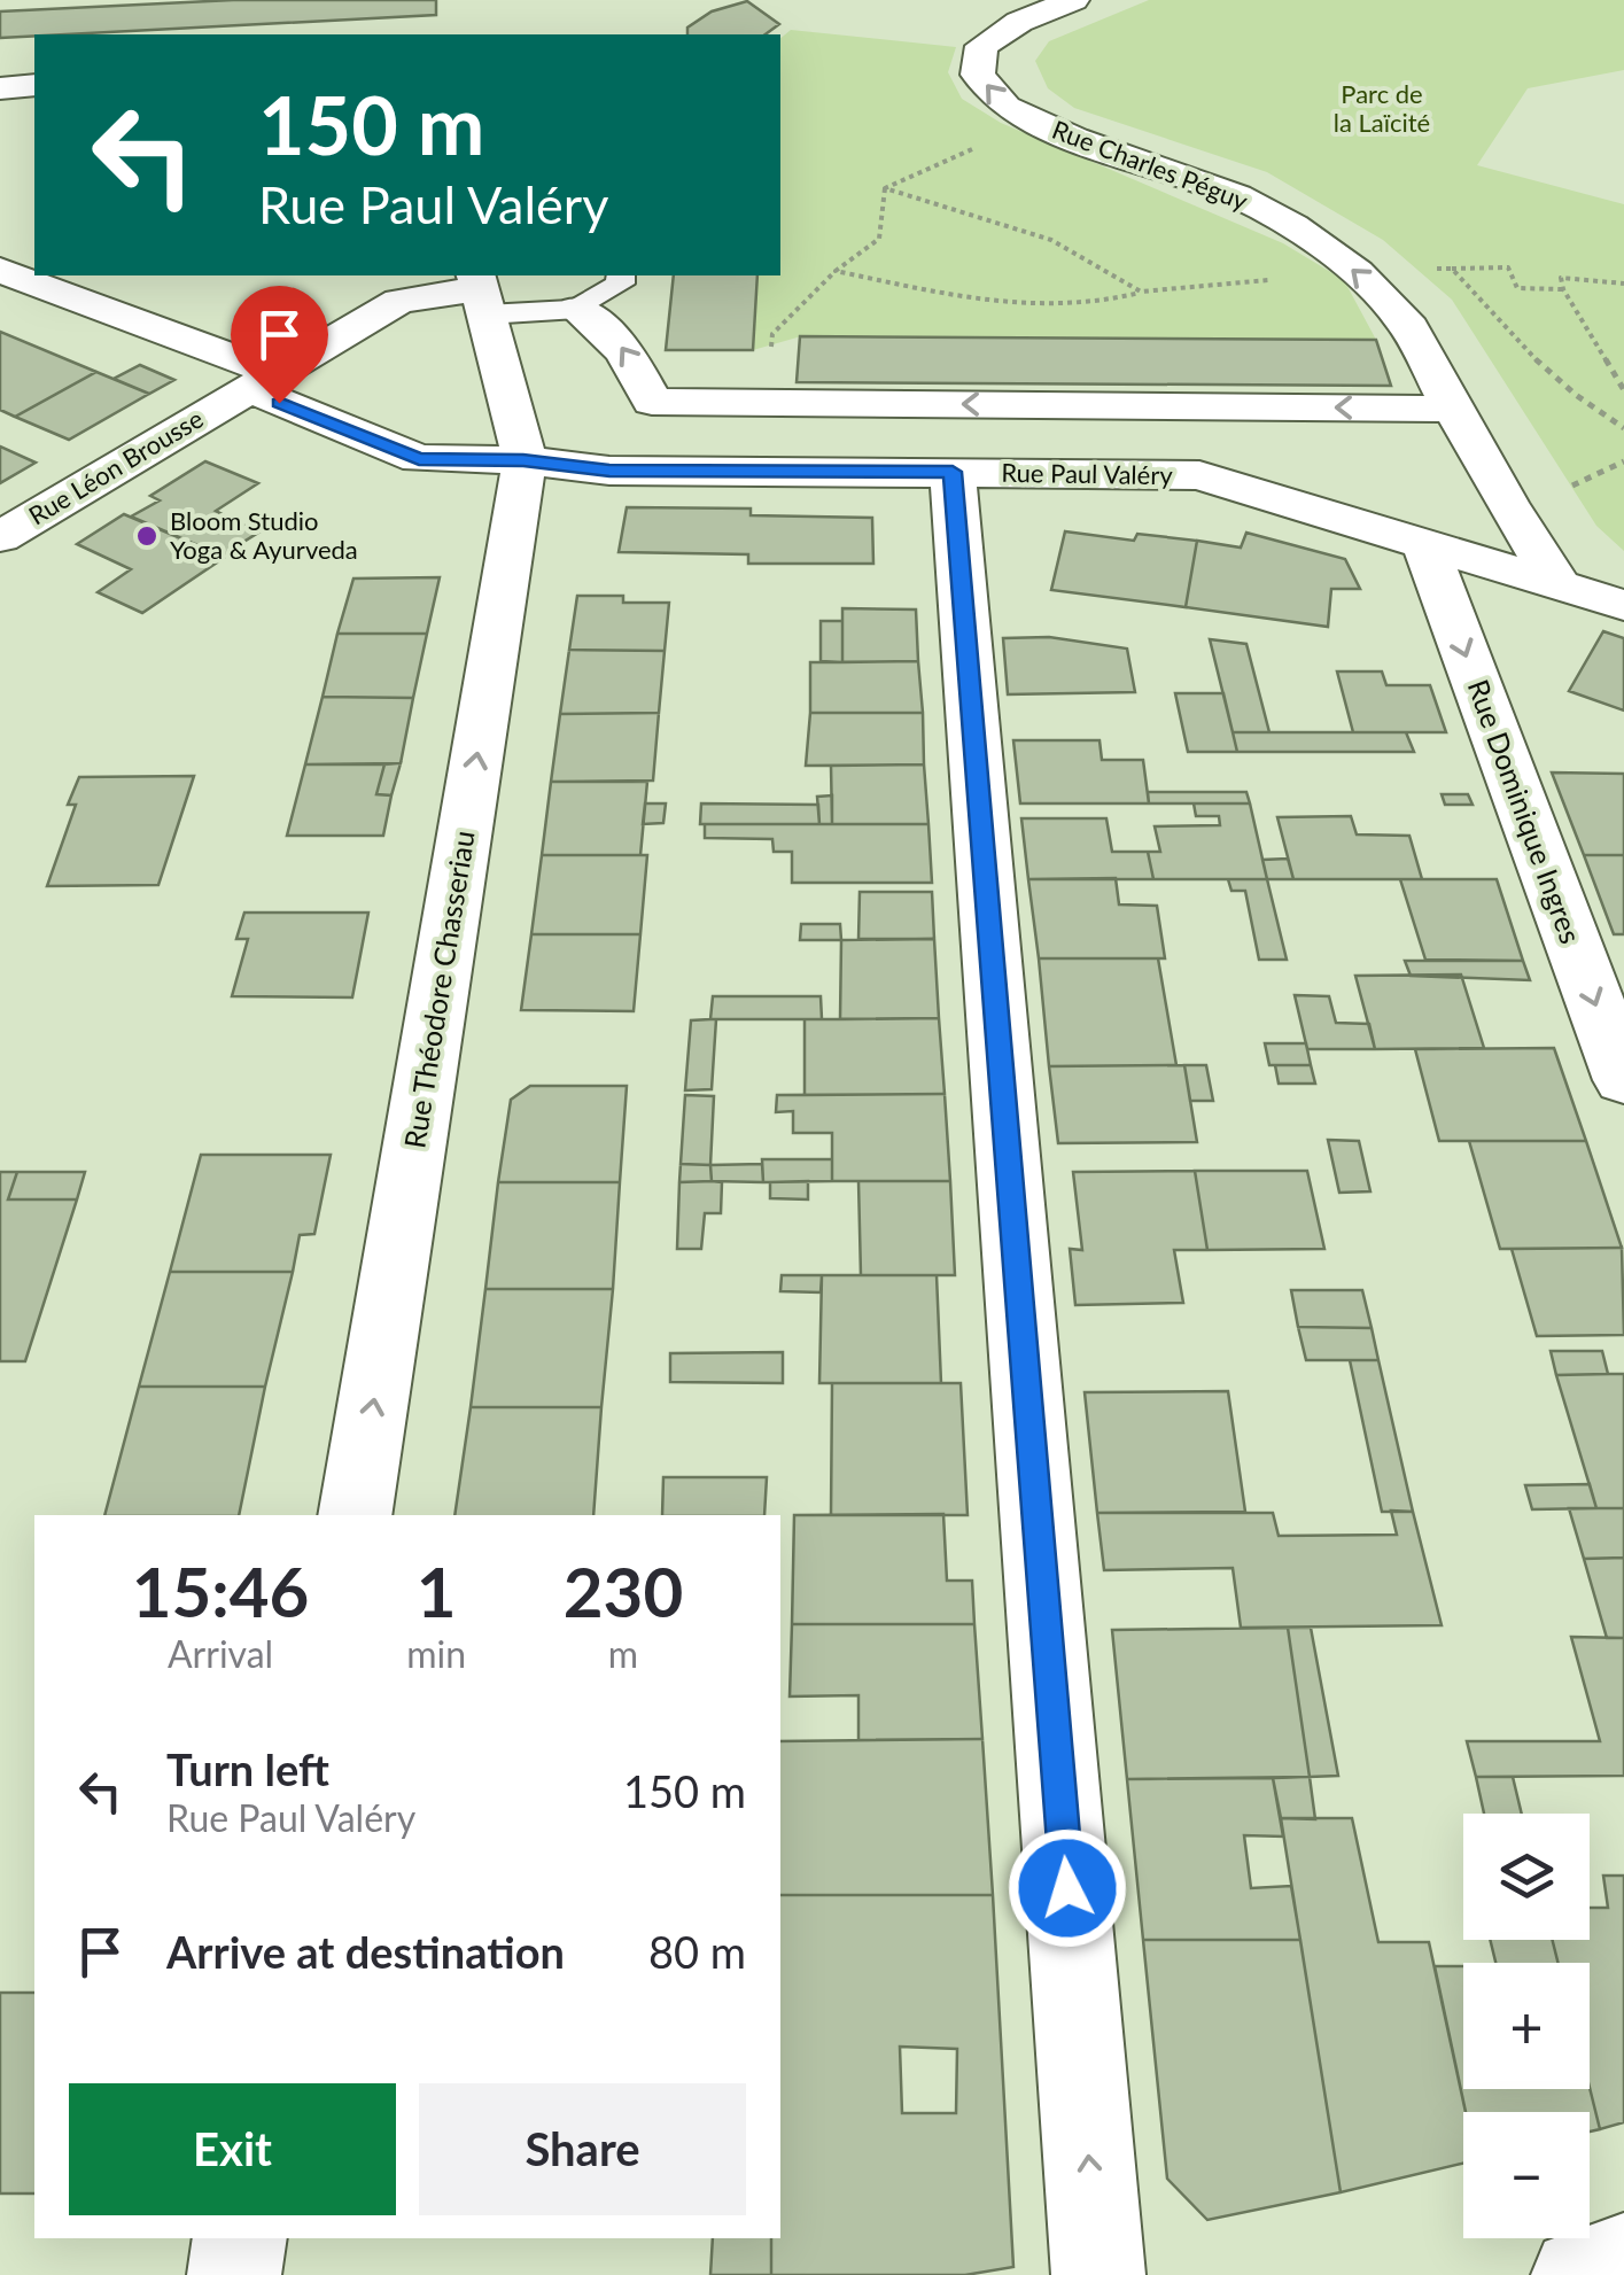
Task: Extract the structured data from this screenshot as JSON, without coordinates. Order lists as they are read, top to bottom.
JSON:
{
  "streets": {
    "street": [
      "Rue Charles Péguy",
      "Rue Léon Brousse",
      "Rue Paul Valéry",
      "Rue Dominique Ingres",
      "Rue Théodore Chasseriau"
    ]
  },
  "crossings": [
    ["Rue Charles Péguy", "Rue Paul Valéry"],
    ["Rue Léon Brousse", "Rue Paul Valéry"],
    ["Rue Paul Valéry", "Rue Dominique Ingres"],
    ["Rue Paul Valéry", "Rue Théodore Chasseriau"]
  ],
  "parks": ["Parc de la Laïcité"],
  "places": ["Bloom Studio Yoga & Ayurveda"],
  "page": {
    "turn": ["150 m", "Rue Paul Valéry"],
    "eta": [
      "15:46",
      "Arrival",
      "1",
      "min",
      "230",
      "m"
    ],
    "list": [
      {
        "name": "Turn left",
        "note": "Rue Paul Valéry",
        "value": "150 m"
      },
      {
        "name": "Arrive at destination",
        "value": "80 m"
      }
    ],
    "map_buttons": ["+", "−"],
    "buttons": ["Exit", "Share"]
  }
}
